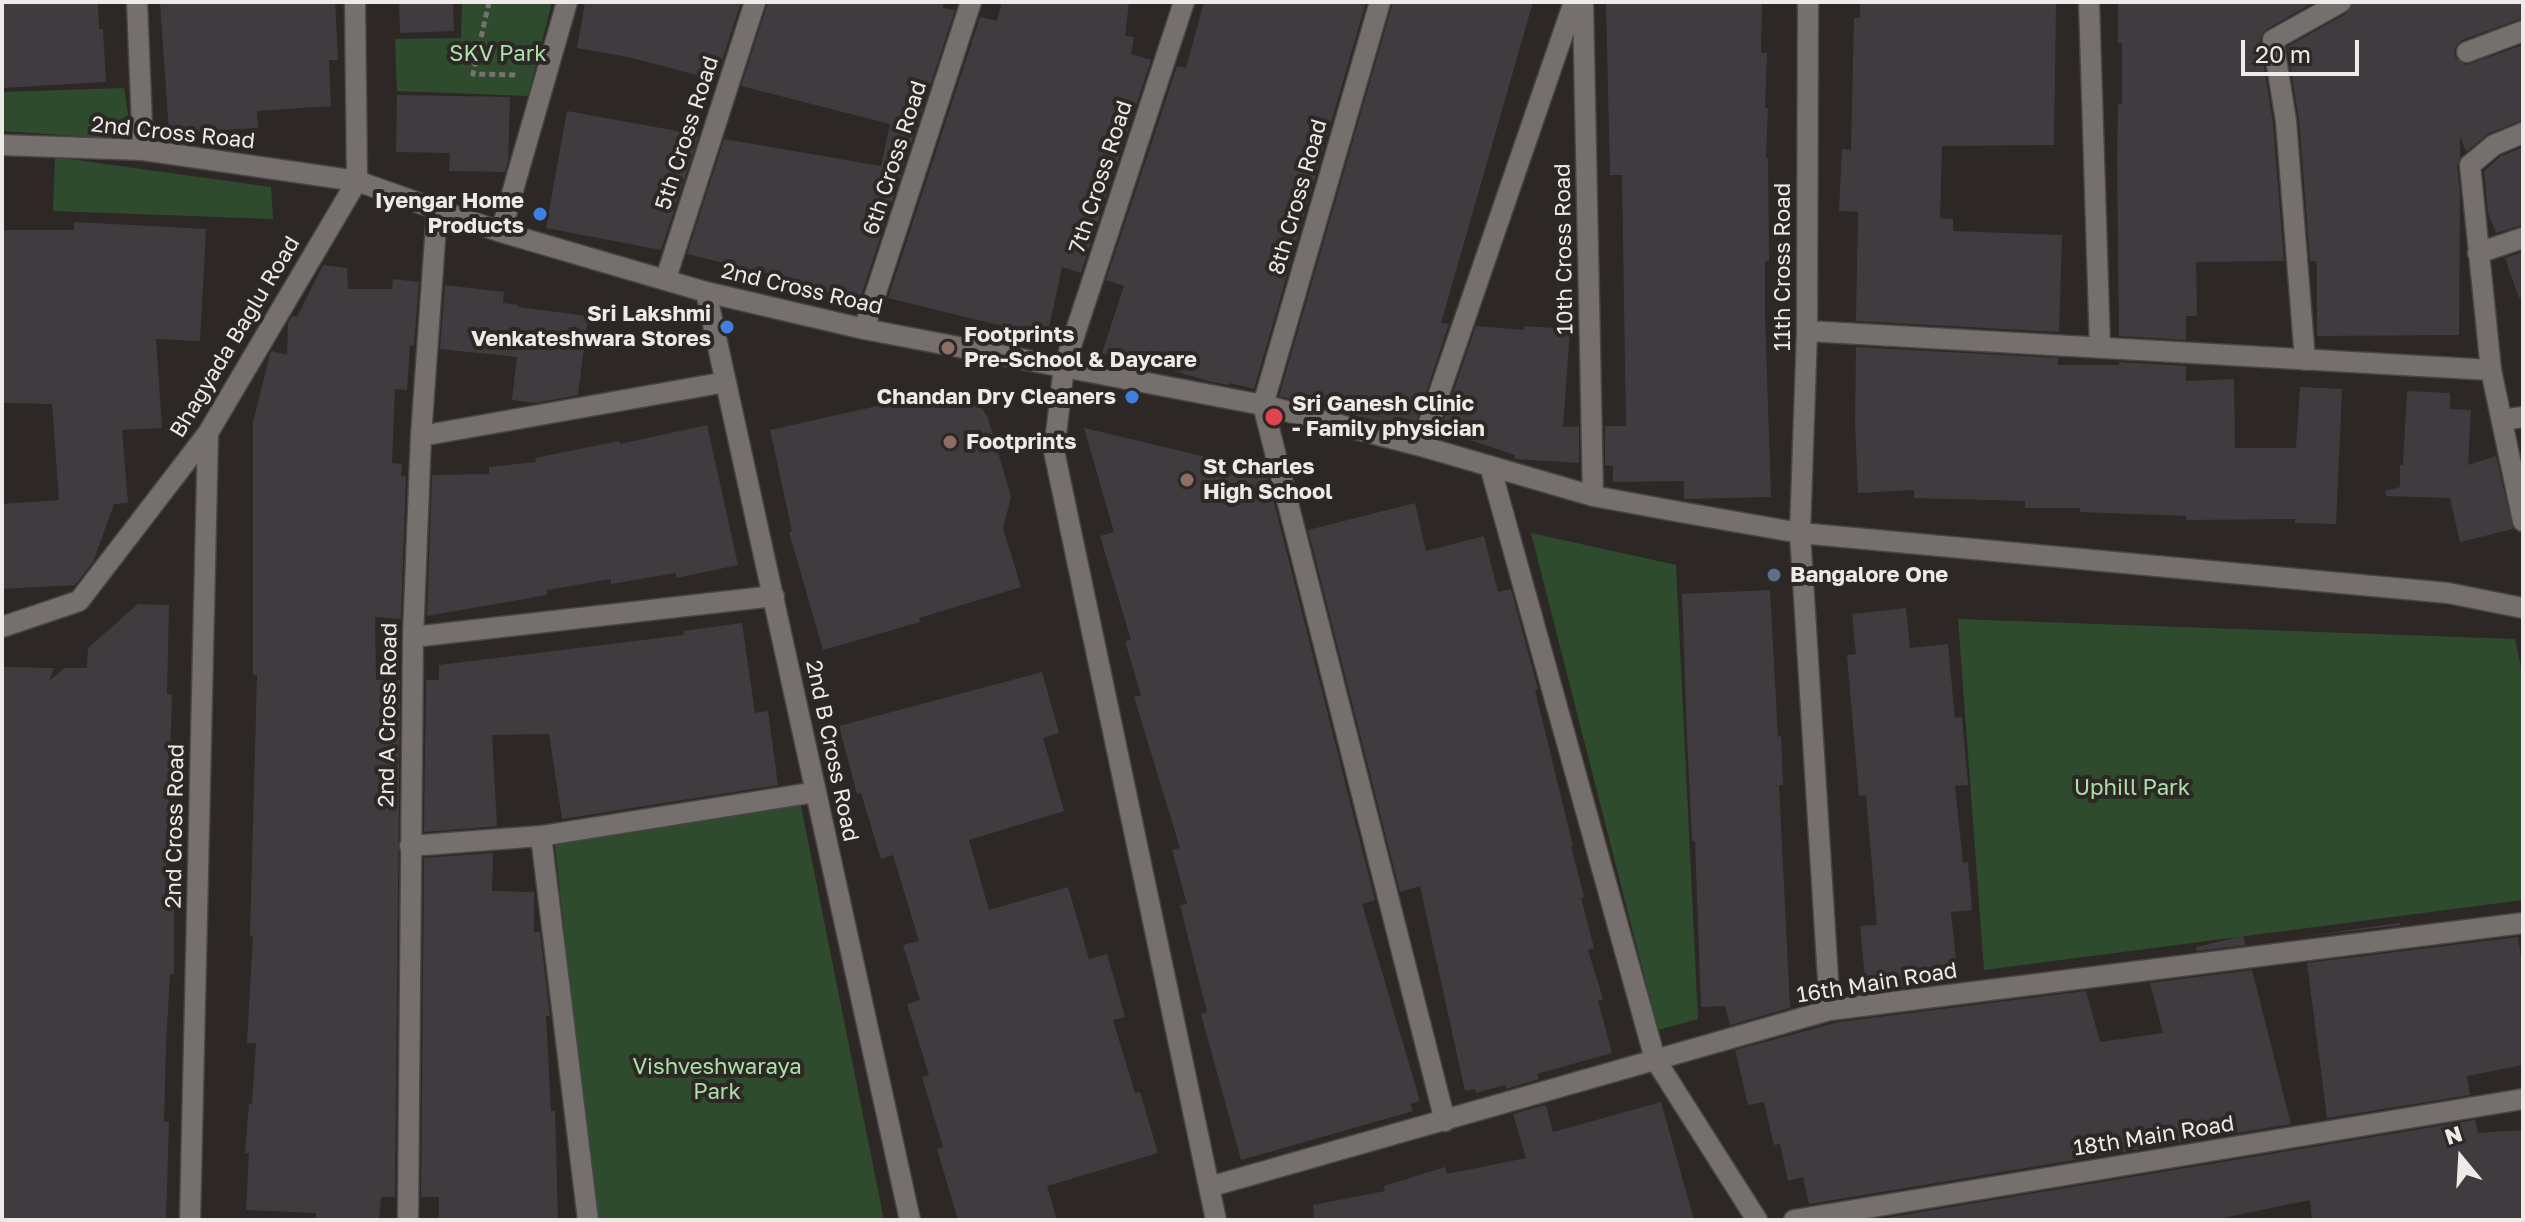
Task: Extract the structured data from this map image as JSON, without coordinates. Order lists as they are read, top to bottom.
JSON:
{
  "streets": {
    "street": [
      "2nd Cross Road",
      "5th Cross Road",
      "6th Cross Road",
      "7th Cross Road",
      "8th Cross Road",
      "10th Cross Road",
      "11th Cross Road",
      "Bhagyada Baglu Road",
      "2nd A Cross Road",
      "2nd B Cross Road",
      "16th Main Road",
      "18th Main Road"
    ]
  },
  "crossings": [
    ["2nd Cross Road", "5th Cross Road"],
    ["2nd Cross Road", "6th Cross Road"],
    ["2nd Cross Road", "7th Cross Road"],
    ["2nd Cross Road", "8th Cross Road"],
    ["2nd Cross Road", "10th Cross Road"],
    ["2nd Cross Road", "11th Cross Road"],
    ["2nd Cross Road", "Bhagyada Baglu Road"],
    ["2nd Cross Road", "2nd A Cross Road"],
    ["2nd Cross Road", "2nd B Cross Road"],
    ["7th Cross Road", "16th Main Road"],
    ["11th Cross Road", "16th Main Road"]
  ],
  "parks": ["SKV Park", "Uphill Park", "Vishveshwaraya Park"],
  "places": [
    "Iyengar Home Products",
    "Sri Lakshmi Venkateshwara Stores",
    "Footprints Pre-School & Daycare",
    "Chandan Dry Cleaners",
    "Sri Ganesh Clinic - Family physician",
    "Footprints",
    "St Charles High School",
    "Bangalore One"
  ],
  "scale_bar": "20 m",
  "north": "top"
}
